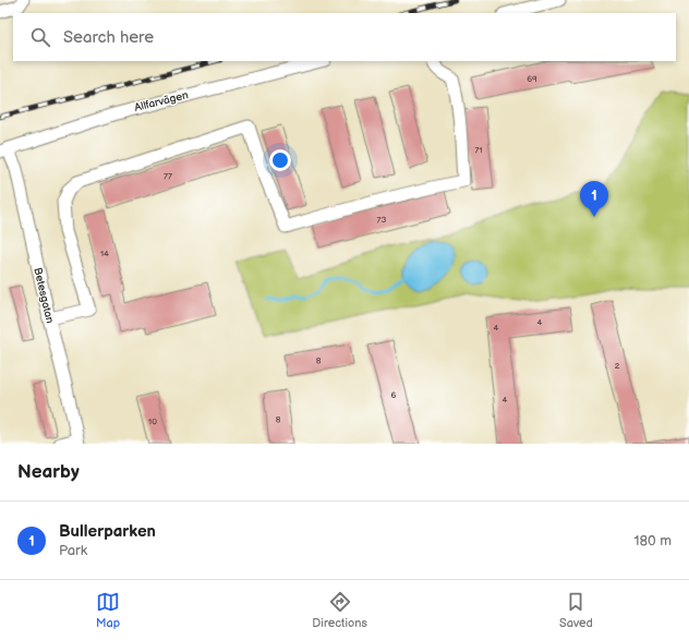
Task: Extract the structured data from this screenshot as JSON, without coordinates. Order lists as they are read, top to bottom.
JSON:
{
  "streets": {
    "street": ["Allfarvägen", "Betesgatan"]
  },
  "crossings": [
    ["Allfarvägen", "Betesgatan"]
  ],
  "house_numbers": [
    "69",
    "71",
    "77",
    "73",
    "14",
    "4",
    "4",
    "8",
    "2",
    "6",
    "4",
    "8",
    "10"
  ],
  "page": {
    "search": "Search here",
    "pins": "1",
    "heading": "Nearby",
    "list": [
      {
        "mark": "1",
        "name": "Bullerparken",
        "note": "Park",
        "value": "180 m"
      }
    ],
    "nav": ["Map", "Directions", "Saved"]
  }
}
